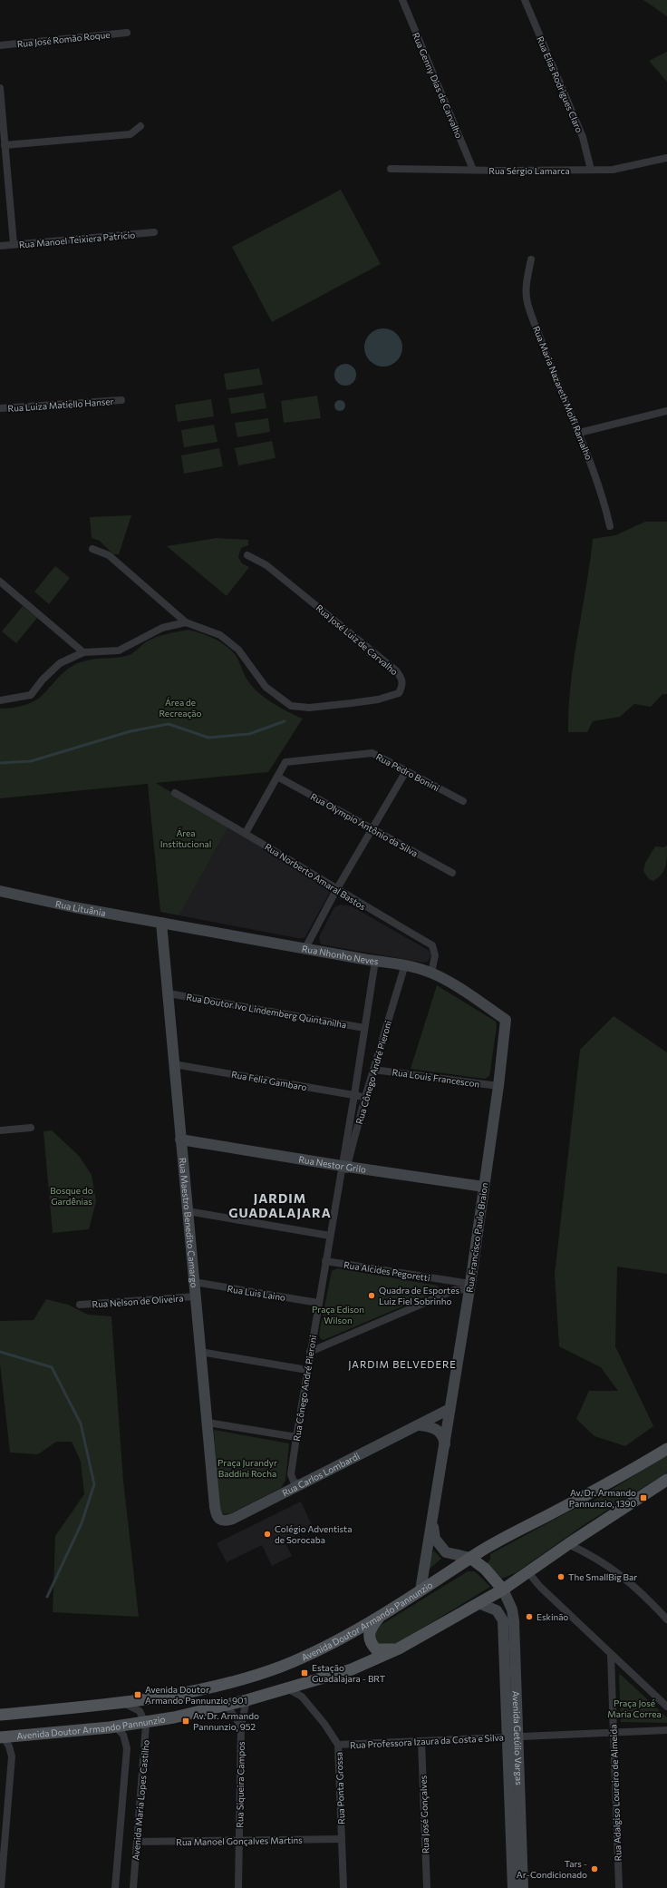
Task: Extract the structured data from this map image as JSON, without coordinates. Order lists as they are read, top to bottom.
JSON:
{
  "streets": {
    "main road": ["Avenida Doutor Armando Pannunzio"],
    "street": [
      "Rua José Romão Roque",
      "Rua Elias Rodrigues Claro",
      "Rua Genny Dias de Carvalho",
      "Rua Sérgio Lamarca",
      "Rua Manoel Teixiera Patricio",
      "Rua Maria Nazareth Molfi Ramalho",
      "Rua Luiza Matiello Hanser",
      "Rua José Luiz de Carvalho",
      "Rua Pedro Bonini",
      "Rua Olympio Antônio da Silva",
      "Rua Norberto Amaral Bastos",
      "Rua Lituânia",
      "Rua Nhonho Neves",
      "Rua Doutor Ivo Lindemberg Quintanilha",
      "Rua Cônego André Pieroni",
      "Rua Louis Francescon",
      "Rua Feliz Gambaro",
      "Rua Nestor Grilo",
      "Rua Maestro Benedito Camargo",
      "Rua Francisco Paulo Braion",
      "Rua Alcides Pegoretti",
      "Rua Luis Laino",
      "Rua Nelson de Oliveira",
      "Rua Carlos Lombardi",
      "Avenida Getúlio Vargas",
      "Rua Professora Izaura da Costa e Silva",
      "Rua Siqueira Campos",
      "Rua Ponta Grossa",
      "Rua Adalgiso Loureiro de Almeida",
      "Avenida Maria Lopes Castilho",
      "Rua José Gonçalves",
      "Rua Manoel Gonçalves Martins"
    ]
  },
  "crossings": [
    ["Rua Elias Rodrigues Claro", "Rua Sérgio Lamarca"],
    ["Rua Genny Dias de Carvalho", "Rua Sérgio Lamarca"],
    ["Rua Pedro Bonini", "Rua Olympio Antônio da Silva"],
    ["Rua Norberto Amaral Bastos", "Rua Nhonho Neves"],
    ["Rua Lituânia", "Rua Nhonho Neves"],
    ["Rua Lituânia", "Rua Maestro Benedito Camargo"],
    ["Rua Nhonho Neves", "Rua Cônego André Pieroni"],
    ["Rua Nhonho Neves", "Rua Maestro Benedito Camargo"],
    ["Rua Nhonho Neves", "Rua Francisco Paulo Braion"],
    ["Rua Doutor Ivo Lindemberg Quintanilha", "Rua Cônego André Pieroni"],
    ["Rua Doutor Ivo Lindemberg Quintanilha", "Rua Maestro Benedito Camargo"],
    ["Rua Cônego André Pieroni", "Rua Louis Francescon"],
    ["Rua Cônego André Pieroni", "Rua Feliz Gambaro"],
    ["Rua Cônego André Pieroni", "Rua Nestor Grilo"],
    ["Rua Cônego André Pieroni", "Rua Alcides Pegoretti"],
    ["Rua Cônego André Pieroni", "Rua Luis Laino"],
    ["Rua Cônego André Pieroni", "Rua Carlos Lombardi"],
    ["Rua Louis Francescon", "Rua Francisco Paulo Braion"],
    ["Rua Feliz Gambaro", "Rua Maestro Benedito Camargo"],
    ["Rua Nestor Grilo", "Rua Maestro Benedito Camargo"],
    ["Rua Nestor Grilo", "Rua Francisco Paulo Braion"],
    ["Rua Maestro Benedito Camargo", "Rua Luis Laino"],
    ["Rua Maestro Benedito Camargo", "Rua Nelson de Oliveira"],
    ["Rua Maestro Benedito Camargo", "Rua Carlos Lombardi"],
    ["Rua Francisco Paulo Braion", "Rua Alcides Pegoretti"],
    ["Rua Francisco Paulo Braion", "Rua Carlos Lombardi"],
    ["Rua Francisco Paulo Braion", "Avenida Doutor Armando Pannunzio"],
    ["Avenida Doutor Armando Pannunzio", "Avenida Getúlio Vargas"],
    ["Avenida Doutor Armando Pannunzio", "Rua Siqueira Campos"],
    ["Avenida Doutor Armando Pannunzio", "Rua Ponta Grossa"],
    ["Avenida Doutor Armando Pannunzio", "Avenida Maria Lopes Castilho"],
    ["Avenida Getúlio Vargas", "Rua Professora Izaura da Costa e Silva"],
    ["Rua Professora Izaura da Costa e Silva", "Rua Ponta Grossa"],
    ["Rua Professora Izaura da Costa e Silva", "Rua Adalgiso Loureiro de Almeida"],
    ["Rua Professora Izaura da Costa e Silva", "Rua José Gonçalves"],
    ["Rua Siqueira Campos", "Rua Manoel Gonçalves Martins"],
    ["Rua Ponta Grossa", "Rua Manoel Gonçalves Martins"],
    ["Avenida Maria Lopes Castilho", "Rua Manoel Gonçalves Martins"]
  ],
  "districts": ["JARDIM GUADALAJARA", "JARDIM BELVEDERE"],
  "parks": [
    "Área de Recreação",
    "Área Institucional",
    "Bosque do Gardênias",
    "Praça Edison Wilson",
    "Praça Jurandyr Baddini Rocha",
    "Praça José Maria Correa"
  ],
  "places": {
    "other": [
      "Quadra de Esportes Luiz Fiel Sobrinho",
      "Colégio Adventista de Sorocaba",
      "The SmallBig Bar",
      "Eskinão",
      "Tars - Ar-Condicionado"
    ],
    "transit": [
      "Av. Dr. Armando Pannunzio, 1390",
      "Estação Guadalajara - BRT",
      "Avenida Doutor Armando Pannunzio, 901",
      "Av. Dr. Armando Pannunzio, 952"
    ]
  }
}
